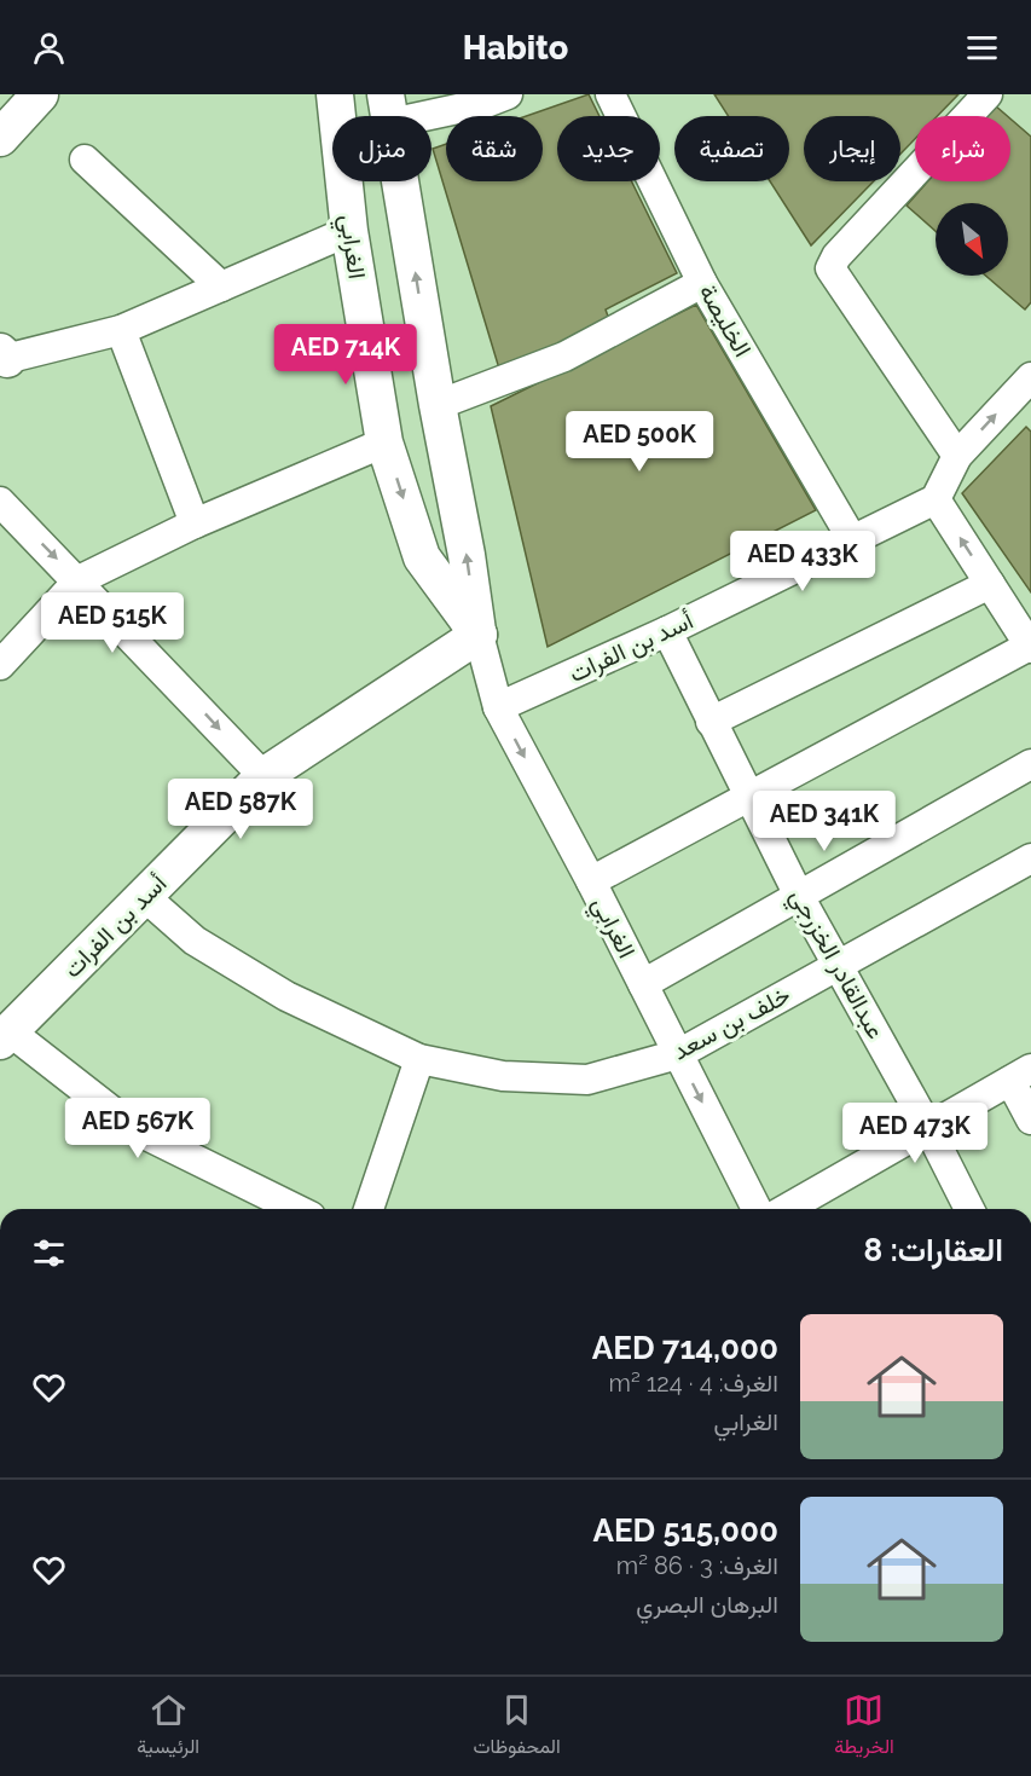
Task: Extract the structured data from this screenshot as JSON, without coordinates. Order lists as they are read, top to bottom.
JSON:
{
  "streets": {
    "street": [
      "الغرابي",
      "الخليصة",
      "أسد بن الفرات",
      "عبدالقادر الخزرجي",
      "خلف بن سعد"
    ]
  },
  "crossings": [
    ["الغرابي", "أسد بن الفرات"],
    ["الغرابي", "خلف بن سعد"],
    ["الخليصة", "أسد بن الفرات"],
    ["أسد بن الفرات", "عبدالقادر الخزرجي"],
    ["أسد بن الفرات", "خلف بن سعد"],
    ["عبدالقادر الخزرجي", "خلف بن سعد"]
  ],
  "north": "bottom right",
  "page": {
    "header": "Habito",
    "chip": [
      "شراء",
      "إيجار",
      "تصفية",
      "جديد",
      "شقة",
      "منزل"
    ],
    "price": [
      "AED 714K",
      "AED 500K",
      "AED 433K",
      "AED 515K",
      "AED 587K",
      "AED 341K",
      "AED 567K",
      "AED 473K"
    ],
    "heading": "العقارات: 8",
    "list": [
      {
        "name": "AED 714,000",
        "note": "الغرف: 4 · 124 m² · الغرابي"
      },
      {
        "name": "AED 515,000",
        "note": "الغرف: 3 · 86 m² · البرهان البصري"
      }
    ],
    "tabs": ["الخريطة", "المحفوظات", "الرئيسية"]
  }
}
